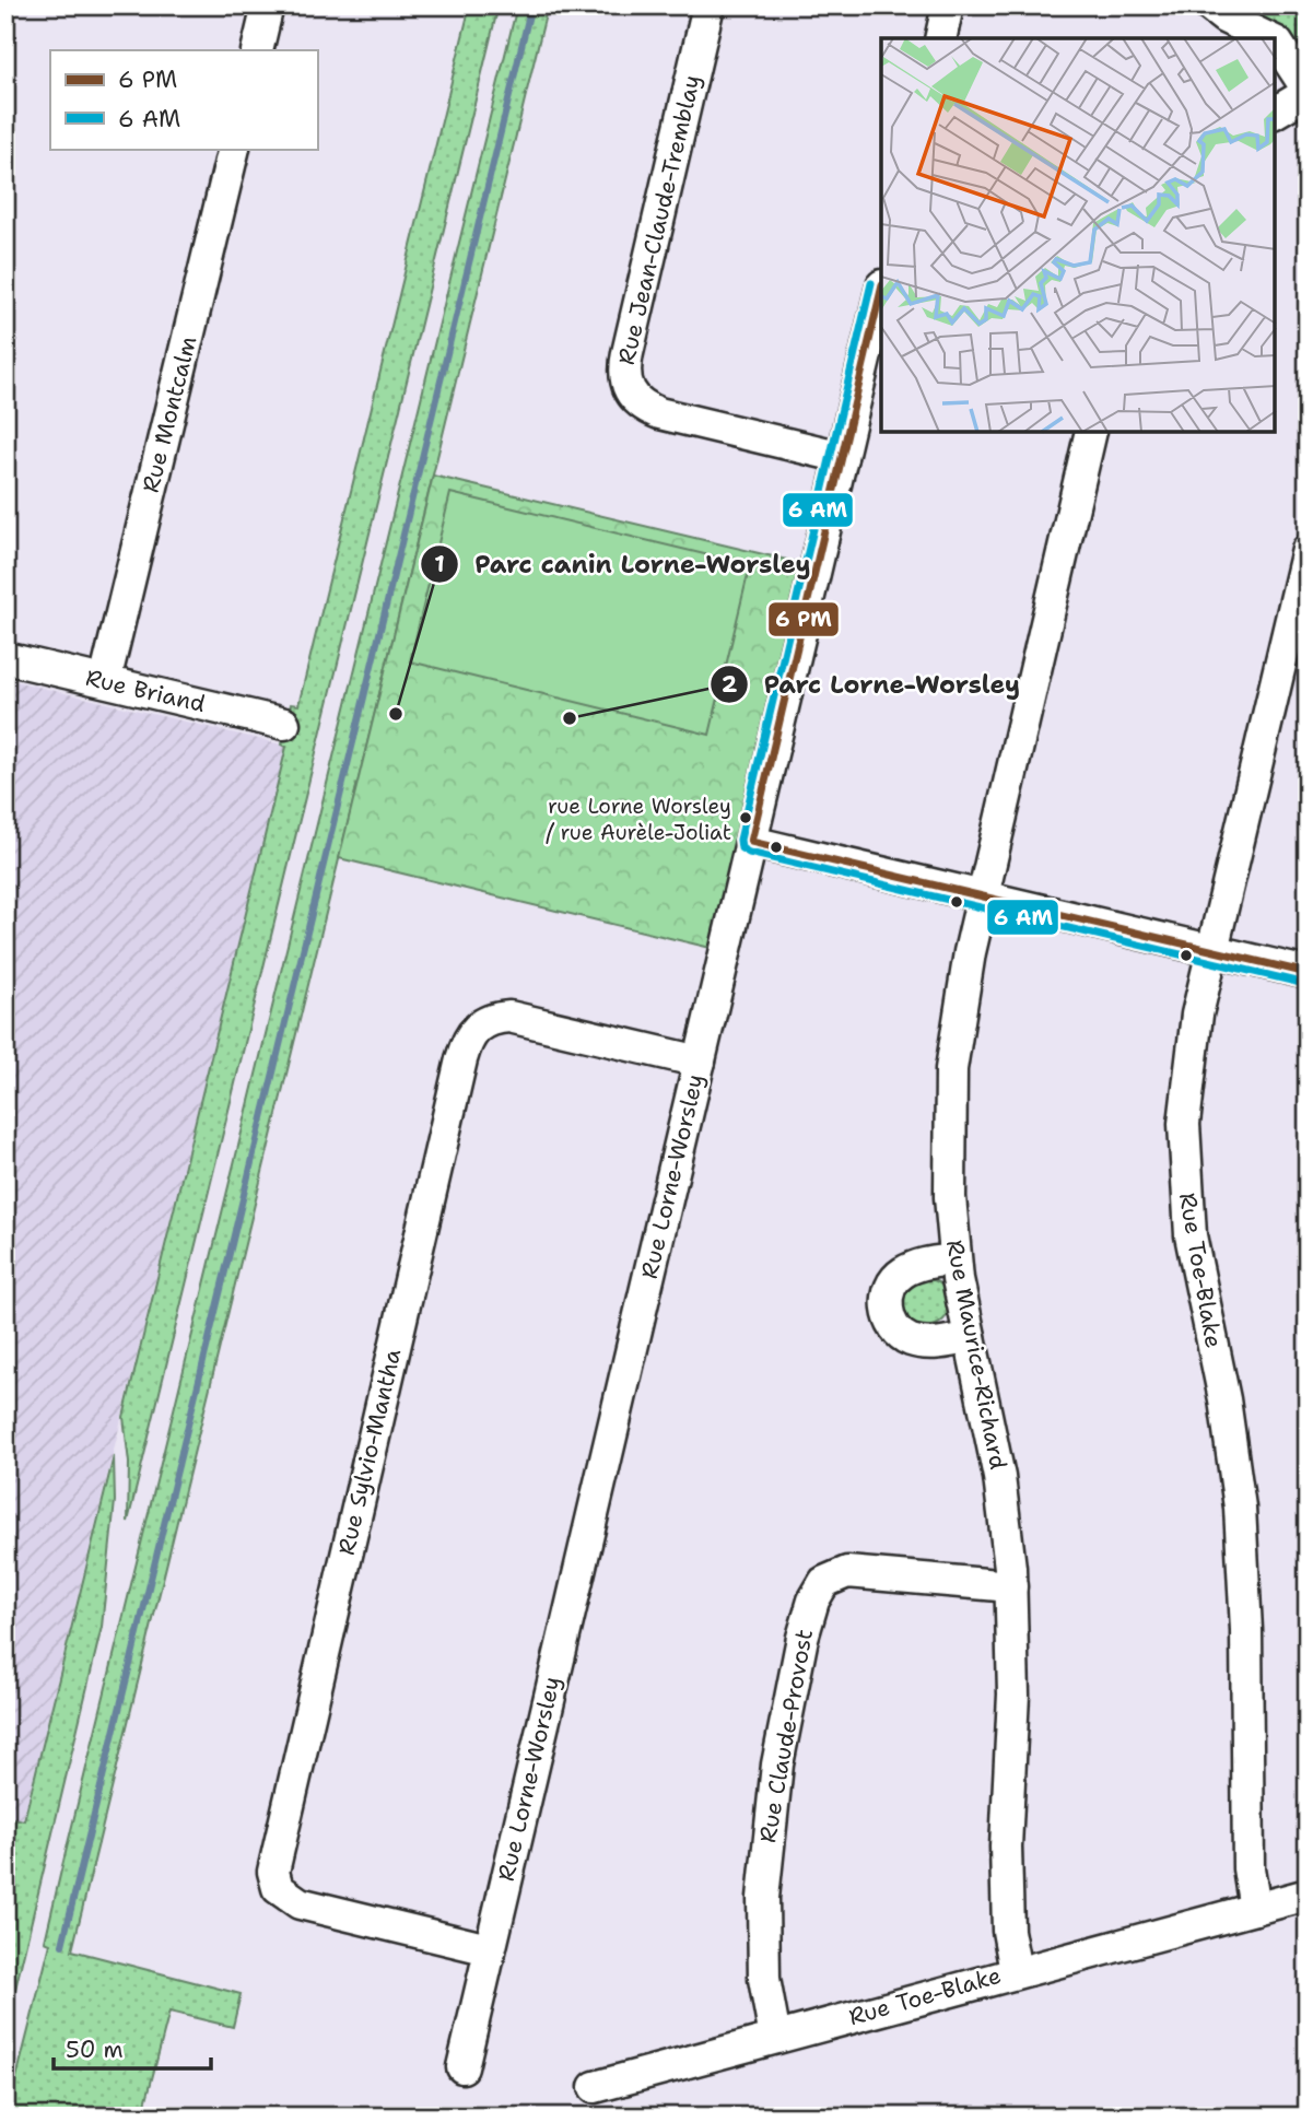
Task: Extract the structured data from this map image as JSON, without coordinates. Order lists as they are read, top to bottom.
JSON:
{
  "streets": {
    "street": [
      "Rue Jean-Claude-Tremblay",
      "Rue Montcalm",
      "Rue Briand",
      "Rue Lorne-Worsley",
      "Rue Toe-Blake",
      "Rue Maurice-Richard",
      "Rue Sylvio-Mantha",
      "Rue Claude-Provost"
    ]
  },
  "crossings": [
    ["Rue Jean-Claude-Tremblay", "Rue Lorne-Worsley"],
    ["Rue Montcalm", "Rue Briand"],
    ["Rue Lorne-Worsley", "Rue Sylvio-Mantha"],
    ["Rue Toe-Blake", "Rue Maurice-Richard"],
    ["Rue Toe-Blake", "Rue Claude-Provost"],
    ["Rue Maurice-Richard", "Rue Claude-Provost"]
  ],
  "places": ["Parc canin Lorne-Worsley", "Parc Lorne-Worsley", "rue Lorne Worsley / rue Aurèle-Joliat"],
  "legend": ["6 PM", "6 AM"],
  "scale_bar": "50 m"
}
